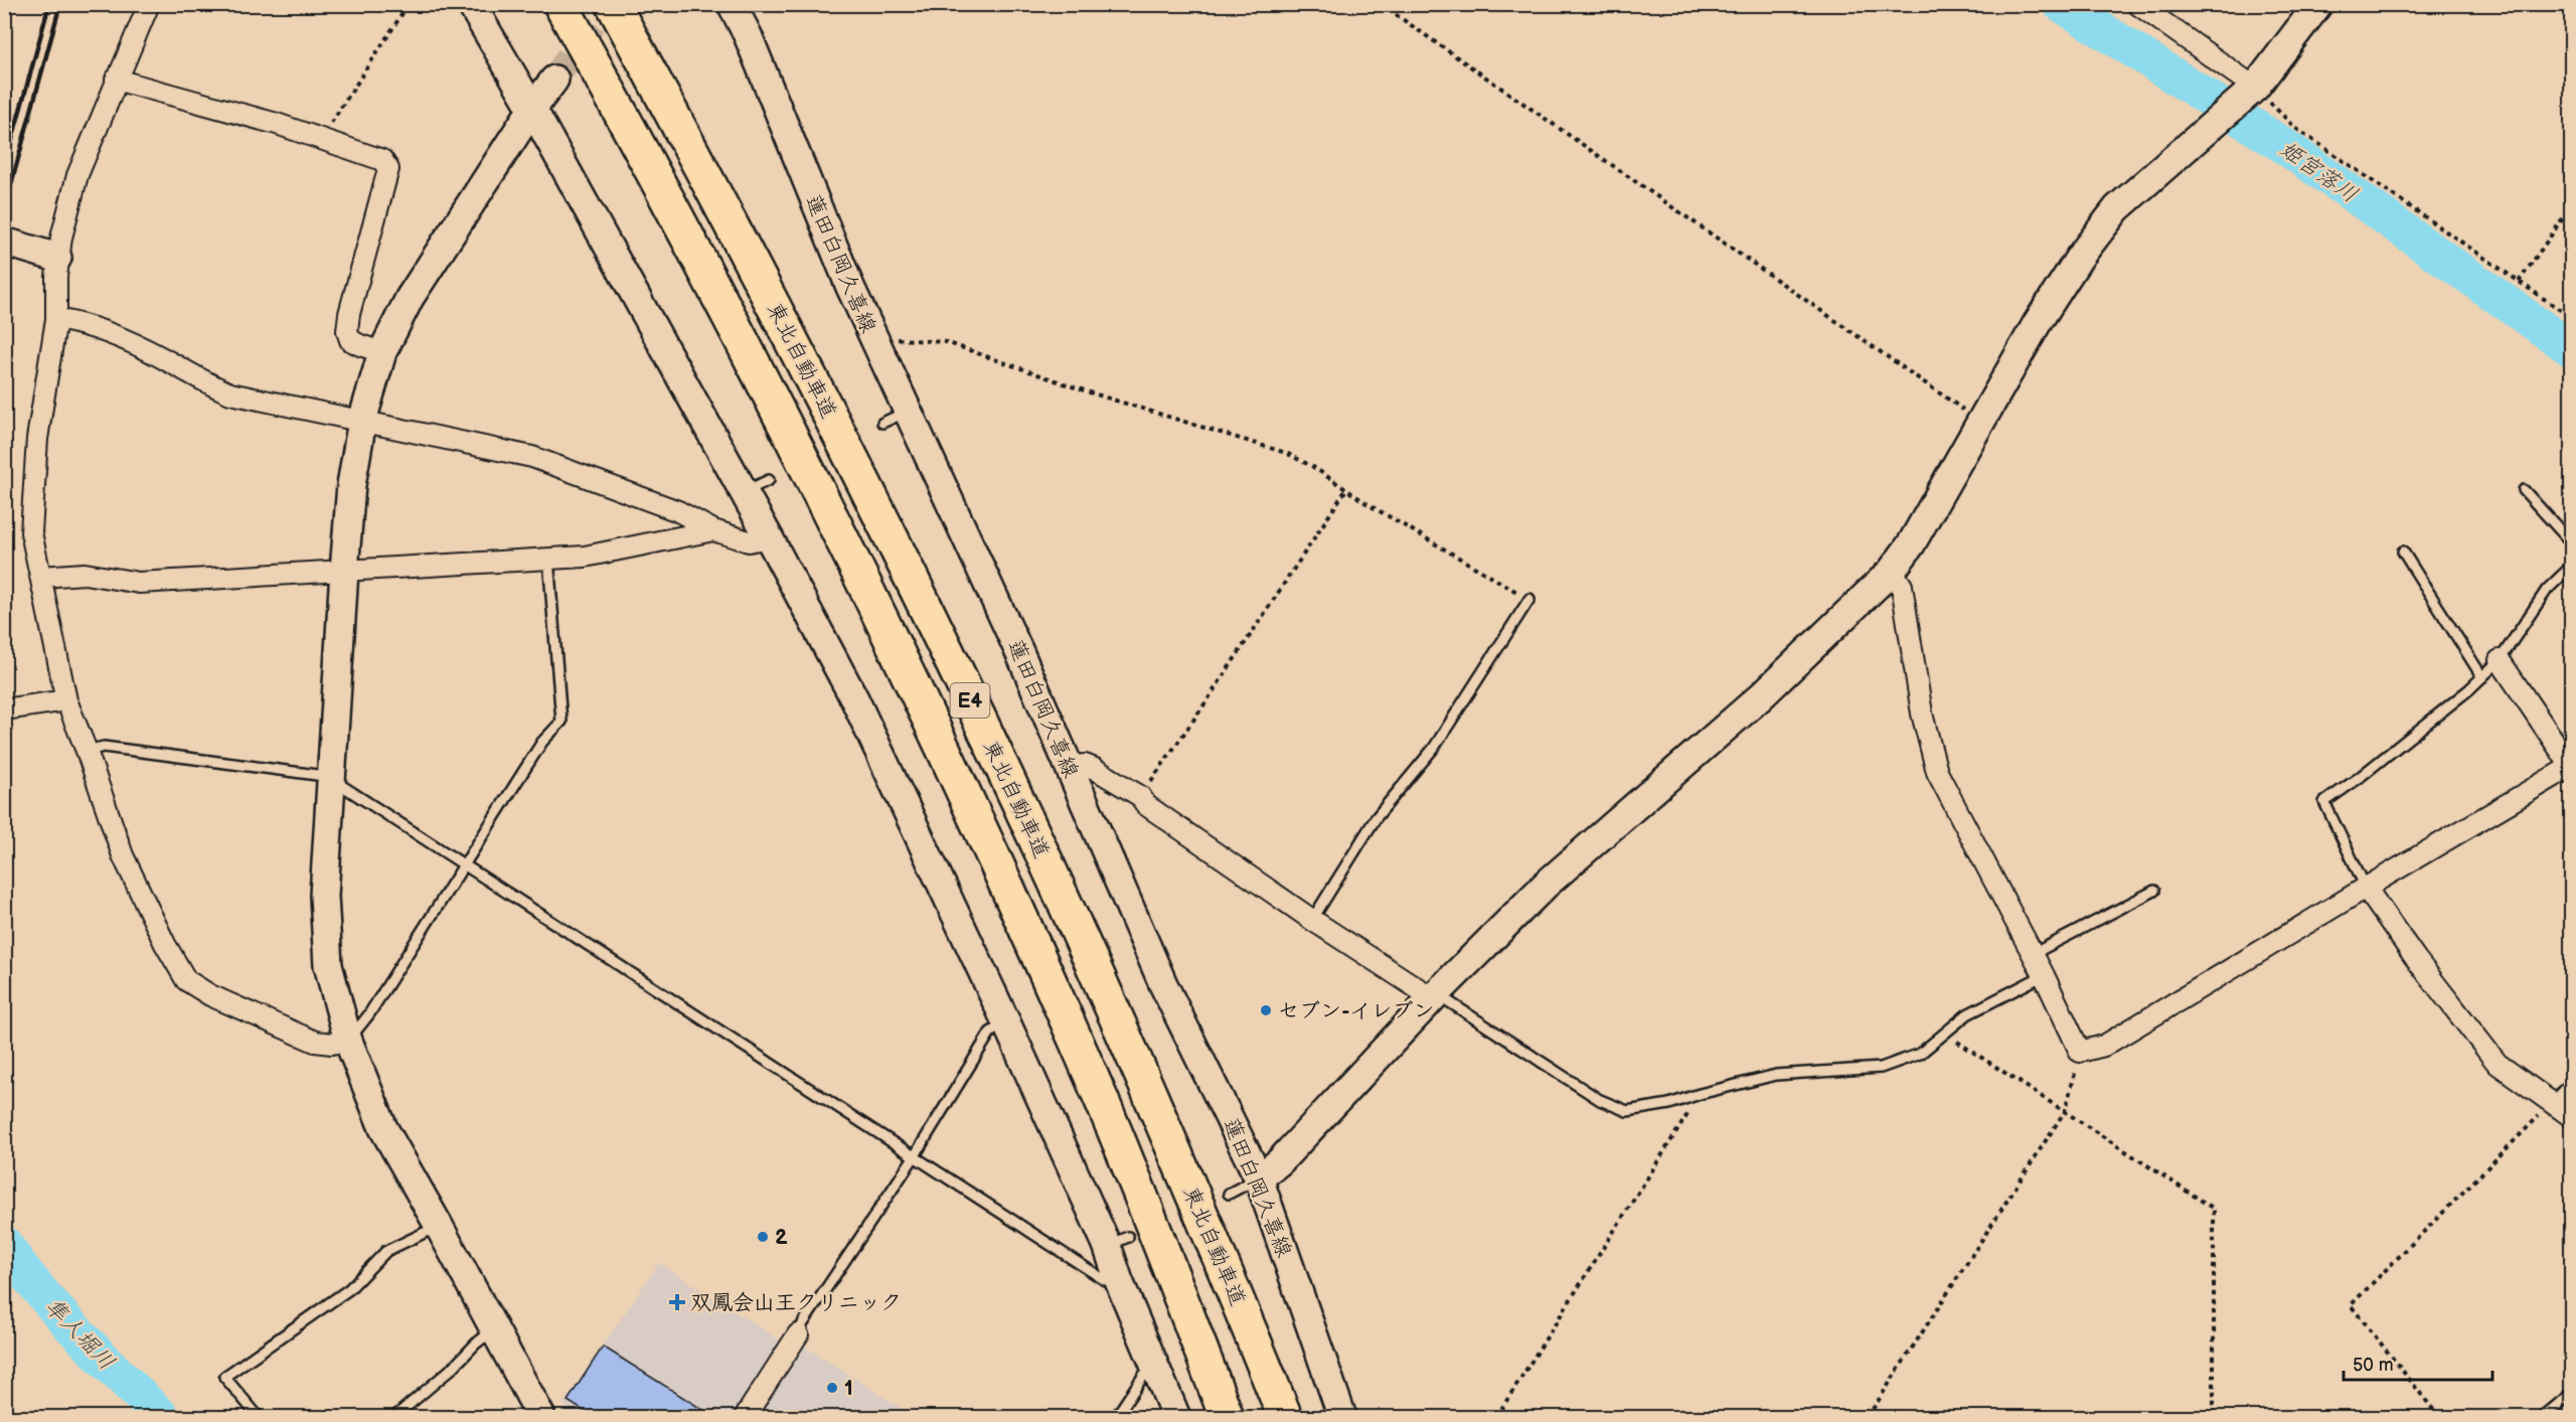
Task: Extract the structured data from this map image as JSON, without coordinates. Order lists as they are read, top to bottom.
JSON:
{
  "streets": {
    "highway": ["東北自動車道", "E4"],
    "street": ["蓮田白岡久喜線"]
  },
  "water": ["姫宮落川", "隼人堀川"],
  "places": {
    "other": ["セブン-イレブン", "2", "1"],
    "health": ["双鳳会山王クリニック"]
  },
  "scale_bar": "50 m"
}
